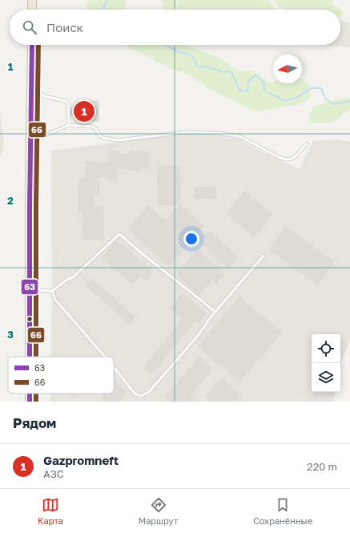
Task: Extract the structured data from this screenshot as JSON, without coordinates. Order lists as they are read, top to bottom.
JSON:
{
  "lines": ["transit line 63", "transit line 66"],
  "legend": ["63", "66"],
  "north": "left",
  "page": {
    "search": "Поиск",
    "pins": "1",
    "heading": "Рядом",
    "list": [
      {
        "mark": "1",
        "name": "Gazpromneft",
        "note": "АЗС",
        "value": "220 m"
      }
    ],
    "nav": ["Карта", "Маршрут", "Сохранённые"]
  },
  "grid": {
    "rows": ["1", "2", "3"]
  }
}
